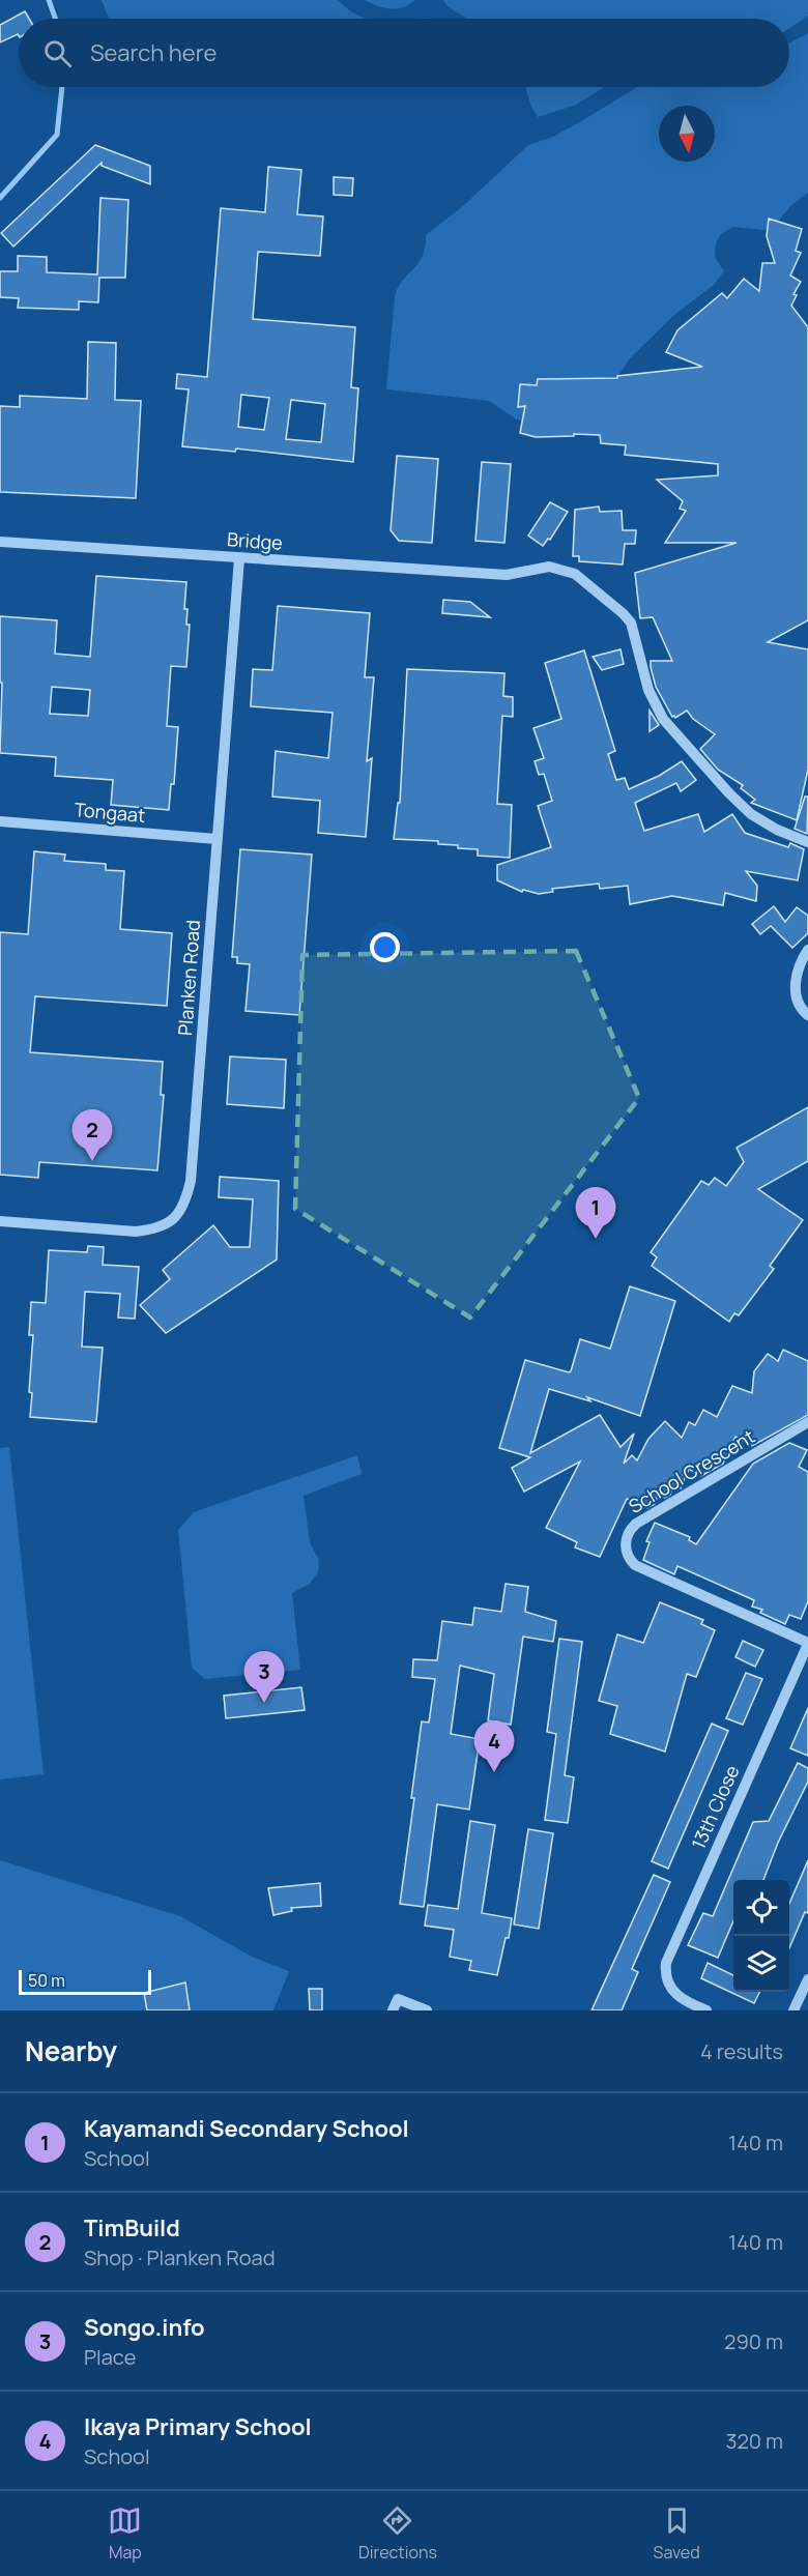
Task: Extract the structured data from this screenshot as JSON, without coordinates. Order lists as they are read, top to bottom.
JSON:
{
  "streets": {
    "street": [
      "Bridge",
      "Tongaat",
      "Planken Road",
      "School Crescent",
      "13th Close"
    ]
  },
  "crossings": [
    ["Bridge", "Planken Road"],
    ["Tongaat", "Planken Road"],
    ["School Crescent", "13th Close"]
  ],
  "scale_bar": "50 m",
  "north": "bottom",
  "page": {
    "search": "Search here",
    "pins": [
      "2",
      "1",
      "3",
      "4"
    ],
    "scale": "50 m",
    "heading": ["Nearby", "4 results"],
    "list": [
      {
        "mark": "1",
        "name": "Kayamandi Secondary School",
        "note": "School",
        "value": "140 m"
      },
      {
        "mark": "2",
        "name": "TimBuild",
        "note": "Shop · Planken Road",
        "value": "140 m"
      },
      {
        "mark": "3",
        "name": "Songo.info",
        "note": "Place",
        "value": "290 m"
      },
      {
        "mark": "4",
        "name": "Ikaya Primary School",
        "note": "School",
        "value": "320 m"
      }
    ],
    "nav": ["Map", "Directions", "Saved"]
  }
}
